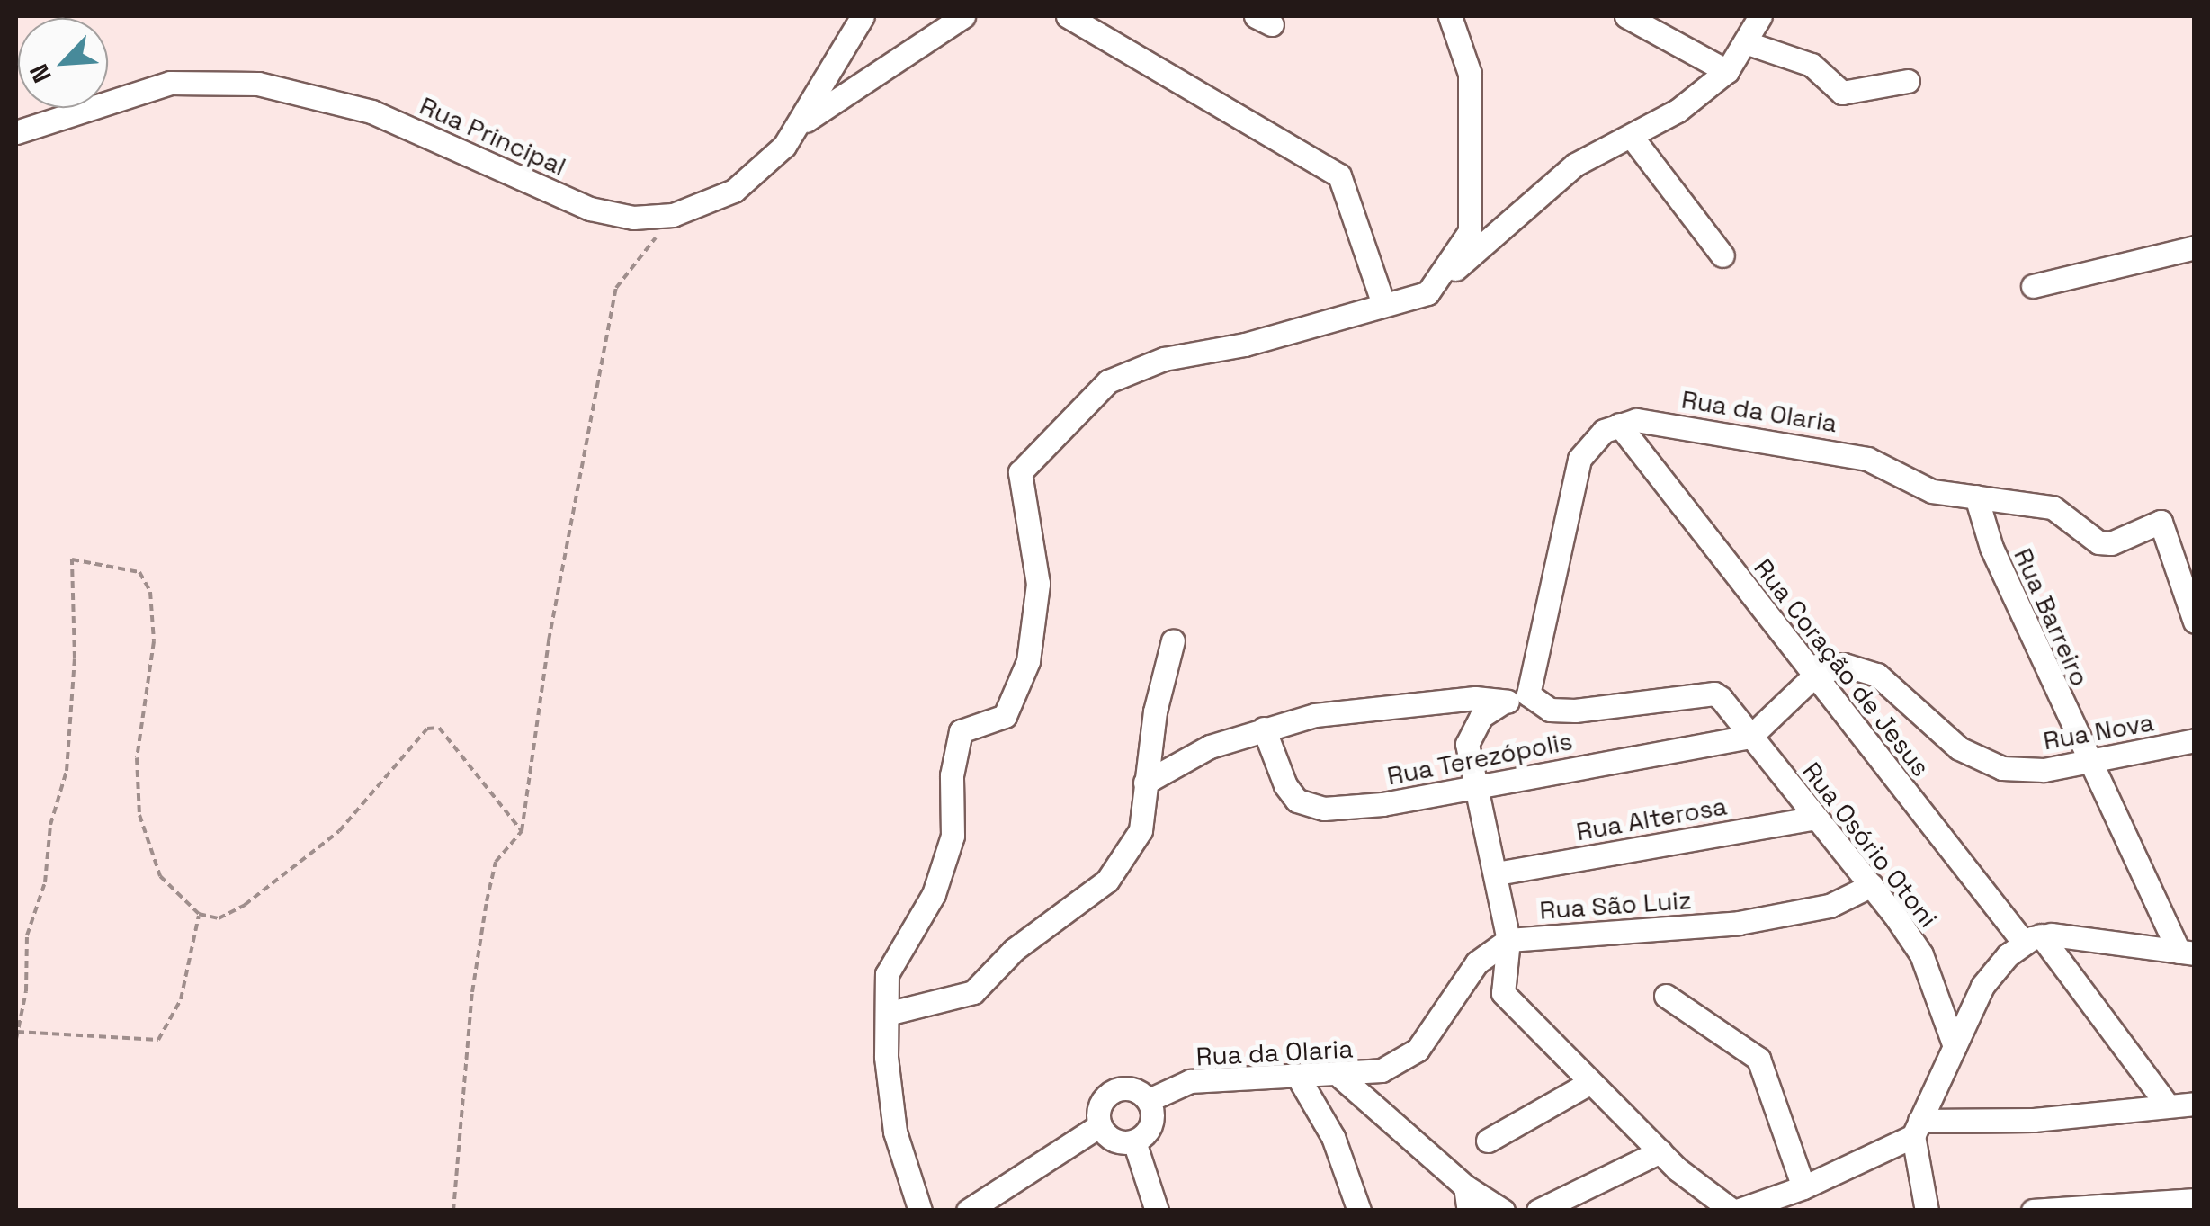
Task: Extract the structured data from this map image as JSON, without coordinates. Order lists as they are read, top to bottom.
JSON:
{
  "streets": {
    "street": [
      "Rua Principal",
      "Rua da Olaria",
      "Rua Barreiro",
      "Rua Coração de Jesus",
      "Rua Nova",
      "Rua Terezópolis",
      "Rua Alterosa",
      "Rua Osório Otoni",
      "Rua São Luiz"
    ]
  },
  "crossings": [
    ["Rua da Olaria", "Rua Barreiro"],
    ["Rua da Olaria", "Rua Coração de Jesus"],
    ["Rua da Olaria", "Rua São Luiz"],
    ["Rua Barreiro", "Rua Nova"],
    ["Rua Coração de Jesus", "Rua Nova"],
    ["Rua Terezópolis", "Rua Osório Otoni"],
    ["Rua Terezópolis", "Rua São Luiz"],
    ["Rua Alterosa", "Rua Osório Otoni"],
    ["Rua Alterosa", "Rua São Luiz"],
    ["Rua Osório Otoni", "Rua São Luiz"]
  ],
  "north": "bottom left"
}
